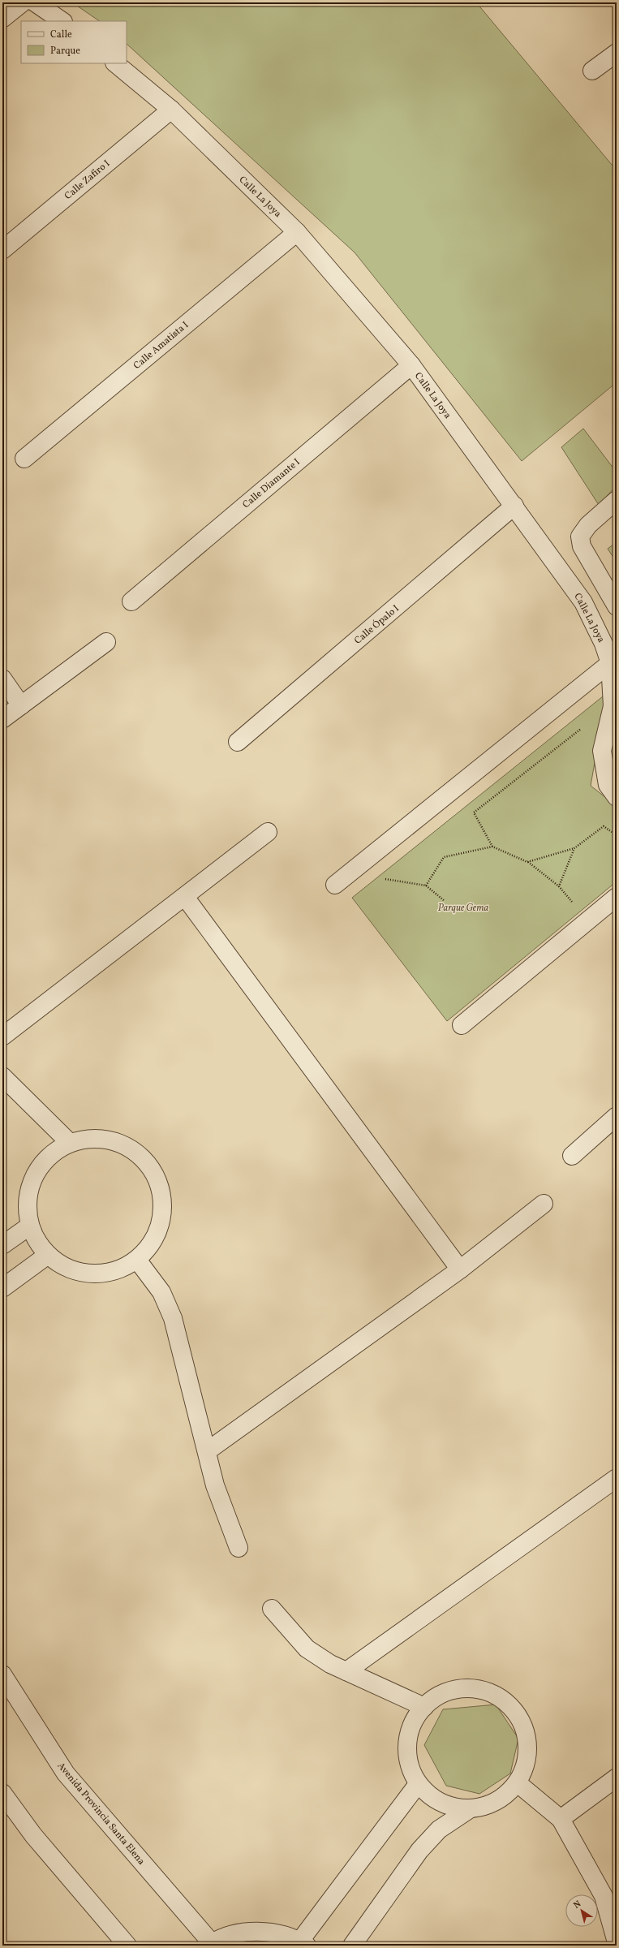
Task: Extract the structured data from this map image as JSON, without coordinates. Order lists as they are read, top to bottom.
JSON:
{
  "streets": {
    "street": [
      "Calle Zafiro I",
      "Calle La Joya",
      "Calle Amatista I",
      "Calle Diamante I",
      "Calle Ópalo I",
      "Avenida Provincia Santa Elena"
    ]
  },
  "crossings": [
    ["Calle Zafiro I", "Calle La Joya"],
    ["Calle La Joya", "Calle Amatista I"],
    ["Calle La Joya", "Calle Diamante I"],
    ["Calle La Joya", "Calle Ópalo I"]
  ],
  "parks": ["Parque Gema"],
  "legend": ["Calle", "Parque"],
  "north": "top left"
}
